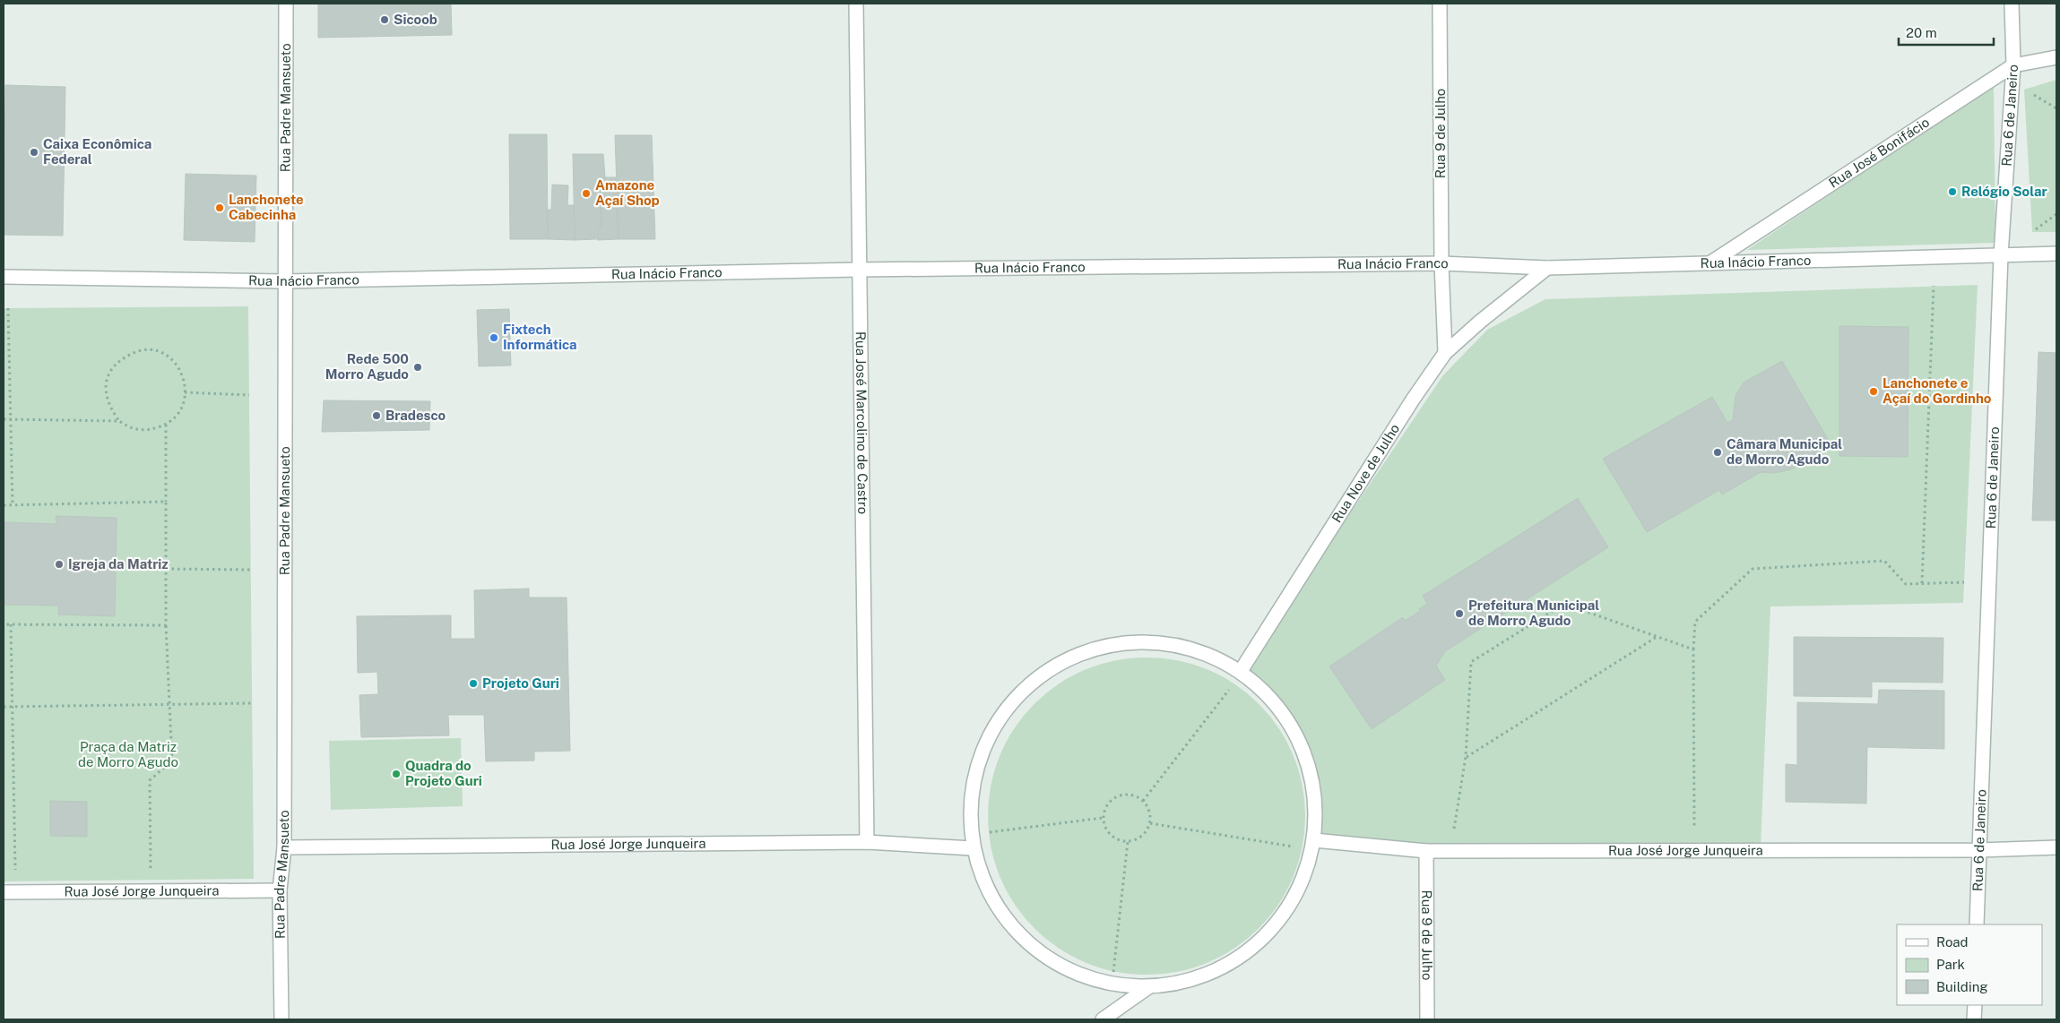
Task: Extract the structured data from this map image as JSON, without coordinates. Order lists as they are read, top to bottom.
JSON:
{
  "streets": {
    "street": [
      "Rua Padre Mansueto",
      "Rua 6 de Janeiro",
      "Rua 9 de Julho",
      "Rua José Bonifácio",
      "Rua Inácio Franco",
      "Rua José Marcolino de Castro",
      "Rua Nove de Julho",
      "Rua José Jorge Junqueira"
    ]
  },
  "crossings": [
    ["Rua Padre Mansueto", "Rua Inácio Franco"],
    ["Rua Padre Mansueto", "Rua José Jorge Junqueira"],
    ["Rua 6 de Janeiro", "Rua José Bonifácio"],
    ["Rua 6 de Janeiro", "Rua Inácio Franco"],
    ["Rua 6 de Janeiro", "Rua José Jorge Junqueira"],
    ["Rua 9 de Julho", "Rua Inácio Franco"],
    ["Rua 9 de Julho", "Rua José Jorge Junqueira"],
    ["Rua José Bonifácio", "Rua Inácio Franco"],
    ["Rua Inácio Franco", "Rua José Marcolino de Castro"],
    ["Rua Inácio Franco", "Rua Nove de Julho"],
    ["Rua José Marcolino de Castro", "Rua José Jorge Junqueira"]
  ],
  "parks": ["Praça da Matriz de Morro Agudo"],
  "places": [
    "Sicoob",
    "Caixa Econômica Federal",
    "Relógio Solar",
    "Amazone Açaí Shop",
    "Lanchonete Cabecinha",
    "Fixtech Informática",
    "Rede 500 Morro Agudo",
    "Lanchonete e Açaí do Gordinho",
    "Bradesco",
    "Câmara Municipal de Morro Agudo",
    "Igreja da Matriz",
    "Prefeitura Municipal de Morro Agudo",
    "Projeto Guri",
    "Quadra do Projeto Guri"
  ],
  "legend": ["Road", "Park", "Building"],
  "scale_bar": "20 m"
}
